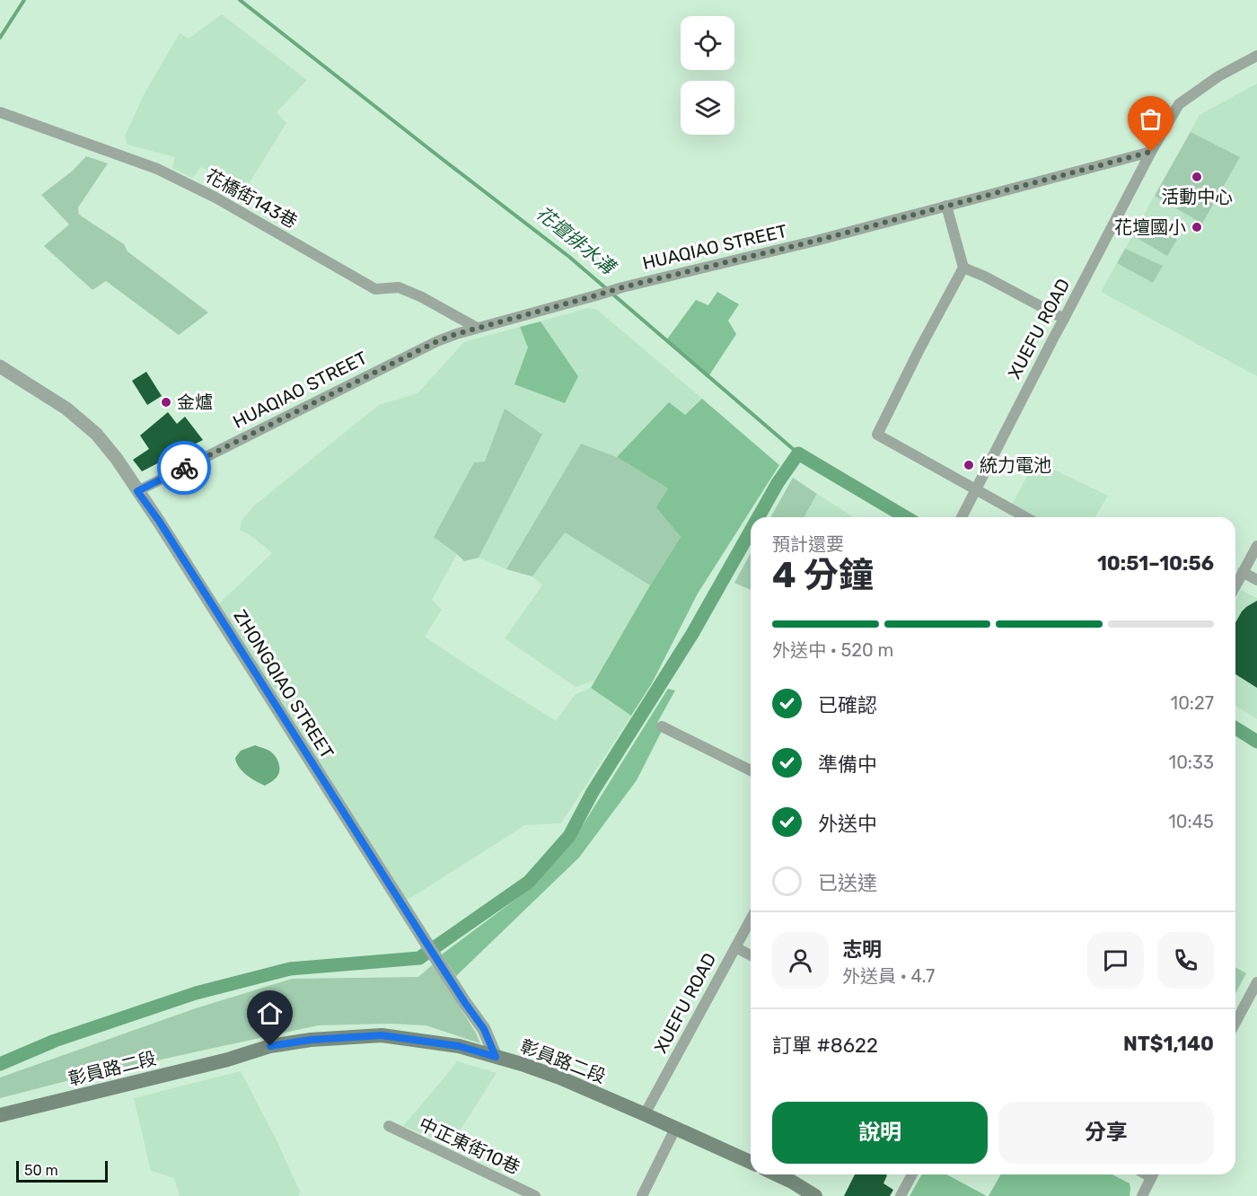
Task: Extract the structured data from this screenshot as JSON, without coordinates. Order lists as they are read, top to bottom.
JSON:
{
  "streets": {
    "main road": ["彰員路二段"],
    "street": [
      "花橋街143巷",
      "HUAQIAO STREET",
      "XUEFU ROAD",
      "ZHONGQIAO STREET",
      "中正東街10巷"
    ]
  },
  "crossings": [
    ["花橋街143巷", "HUAQIAO STREET"],
    ["HUAQIAO STREET", "XUEFU ROAD"],
    ["HUAQIAO STREET", "ZHONGQIAO STREET"],
    ["XUEFU ROAD", "彰員路二段"],
    ["ZHONGQIAO STREET", "彰員路二段"]
  ],
  "water": ["花壇排水溝"],
  "places": [
    "活動中心",
    "花壇國小",
    "金爐",
    "統力電池"
  ],
  "scale_bar": "50 m",
  "page": {
    "heading": ["4 分鐘", "預計還要", "10:51–10:56"],
    "panel": [
      "志明",
      "外送員 · 4.7",
      "訂單 #8622",
      "NT$1,140"
    ],
    "bar": "外送中 · 520 m",
    "list": [
      ["已確認", "10:27"],
      ["準備中", "10:33"],
      ["外送中", "10:45"],
      "已送達"
    ],
    "buttons": ["說明", "分享"],
    "scale": "50 m"
  }
}
